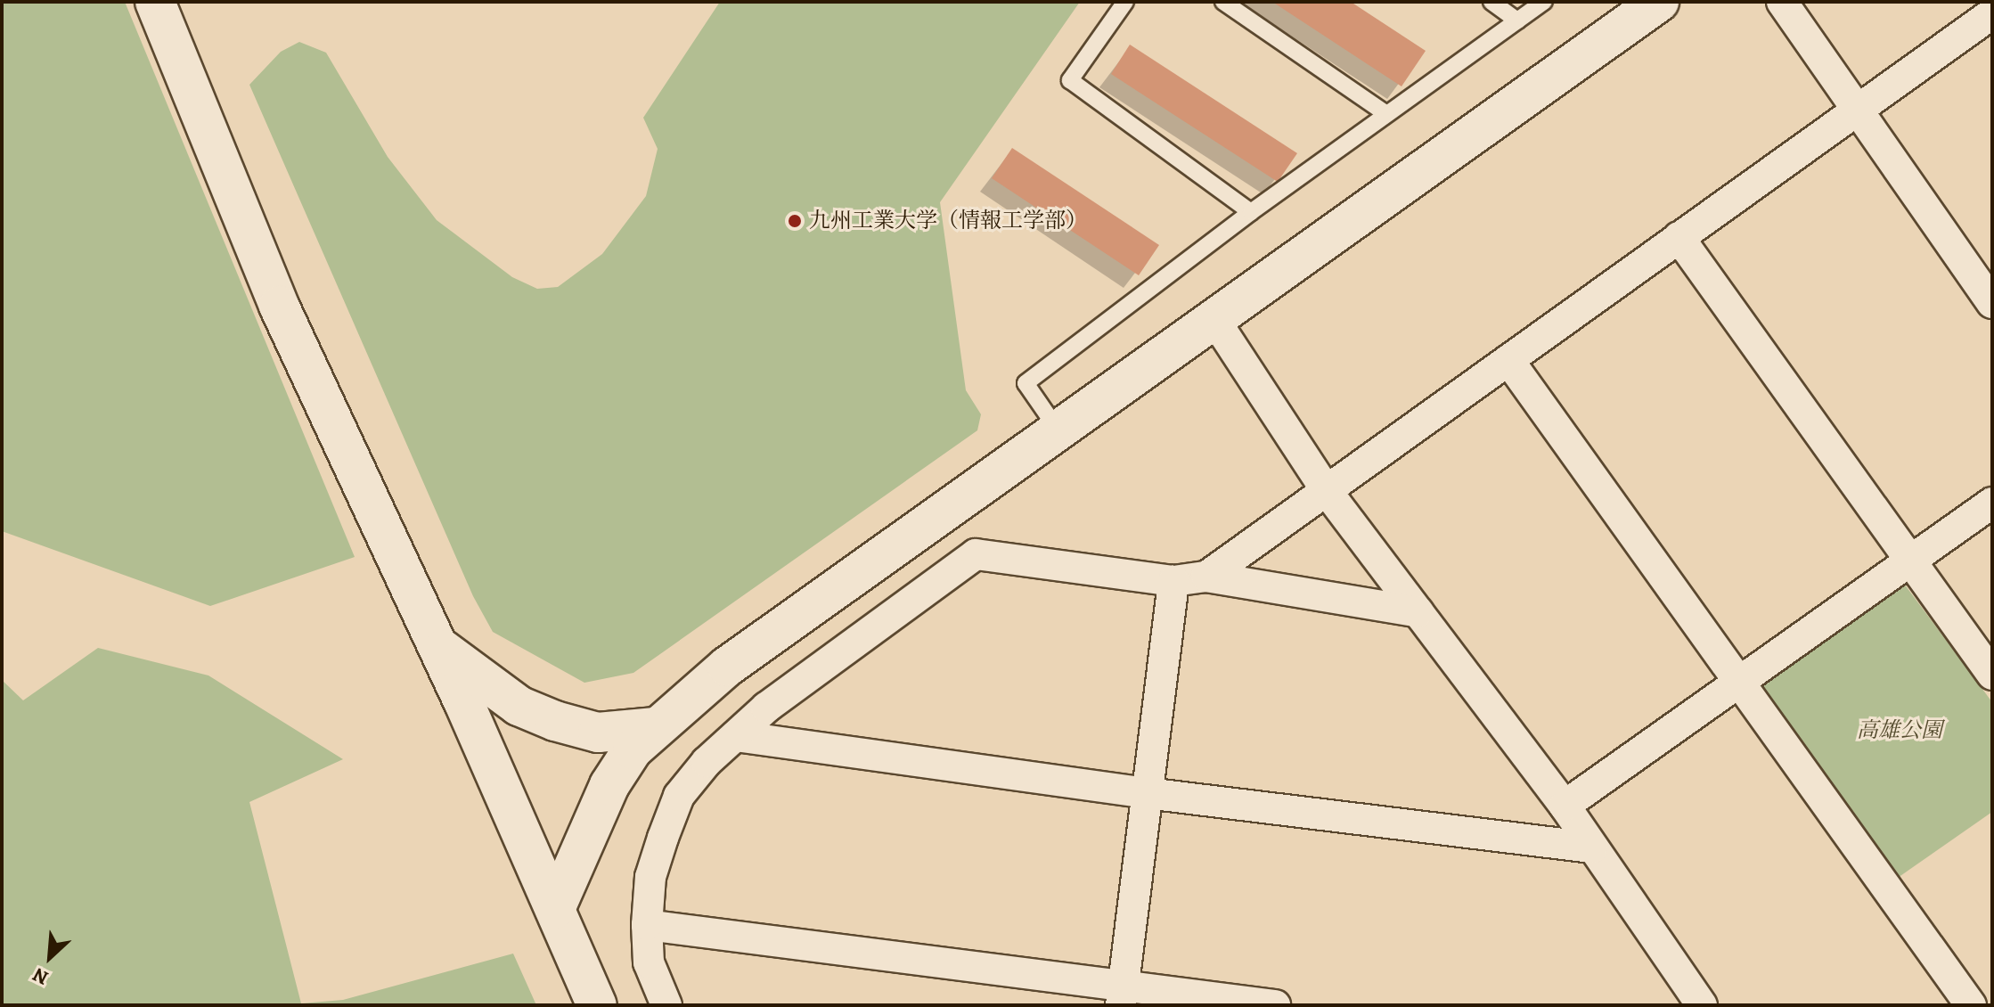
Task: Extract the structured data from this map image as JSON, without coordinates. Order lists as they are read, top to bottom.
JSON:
{
  "parks": ["高雄公園"],
  "places": ["九州工業大学（情報工学部）"],
  "north": "bottom left"
}
